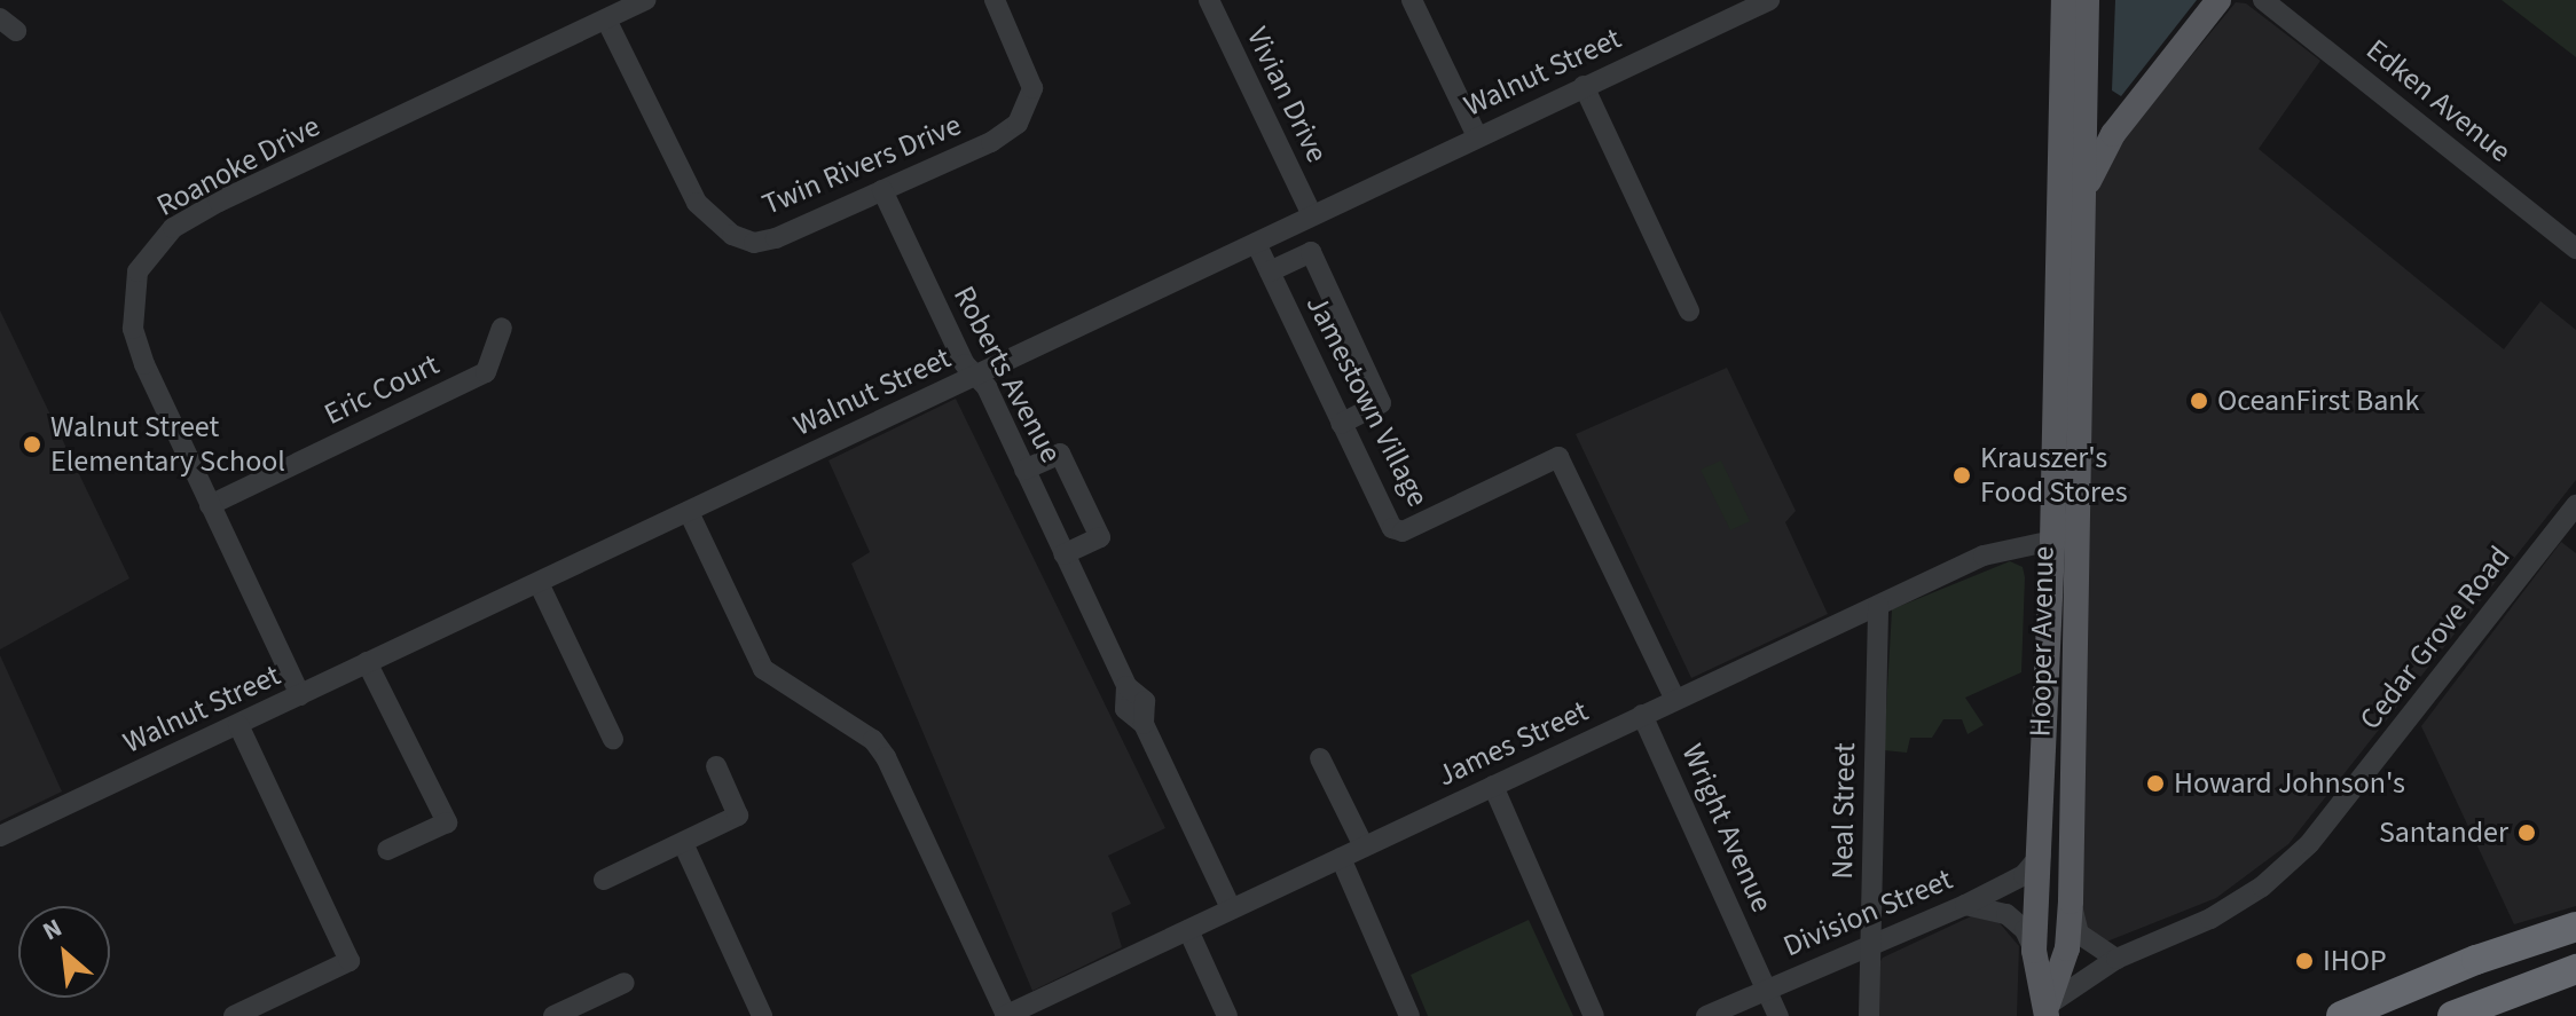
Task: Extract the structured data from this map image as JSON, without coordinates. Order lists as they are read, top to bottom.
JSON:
{
  "streets": {
    "main road": ["Hooper Avenue"],
    "street": [
      "Walnut Street",
      "Vivian Drive",
      "Edken Avenue",
      "Twin Rivers Drive",
      "Roanoke Drive",
      "Roberts Avenue",
      "Eric Court",
      "Jamestown Village",
      "Cedar Grove Road",
      "James Street",
      "Neal Street",
      "Wright Avenue",
      "Division Street"
    ]
  },
  "crossings": [
    ["Walnut Street", "Vivian Drive"],
    ["Walnut Street", "Roanoke Drive"],
    ["Walnut Street", "Roberts Avenue"],
    ["Walnut Street", "Jamestown Village"],
    ["Twin Rivers Drive", "Roanoke Drive"],
    ["Twin Rivers Drive", "Roberts Avenue"],
    ["Roanoke Drive", "Eric Court"],
    ["Roberts Avenue", "James Street"],
    ["Jamestown Village", "James Street"],
    ["Cedar Grove Road", "Hooper Avenue"],
    ["Hooper Avenue", "James Street"],
    ["Hooper Avenue", "Division Street"],
    ["James Street", "Neal Street"],
    ["James Street", "Wright Avenue"],
    ["Neal Street", "Division Street"],
    ["Wright Avenue", "Division Street"]
  ],
  "places": [
    "OceanFirst Bank",
    "Walnut Street Elementary School",
    "Krauszer's Food Stores",
    "Howard Johnson's",
    "Santander",
    "IHOP"
  ],
  "north": "top left"
}
